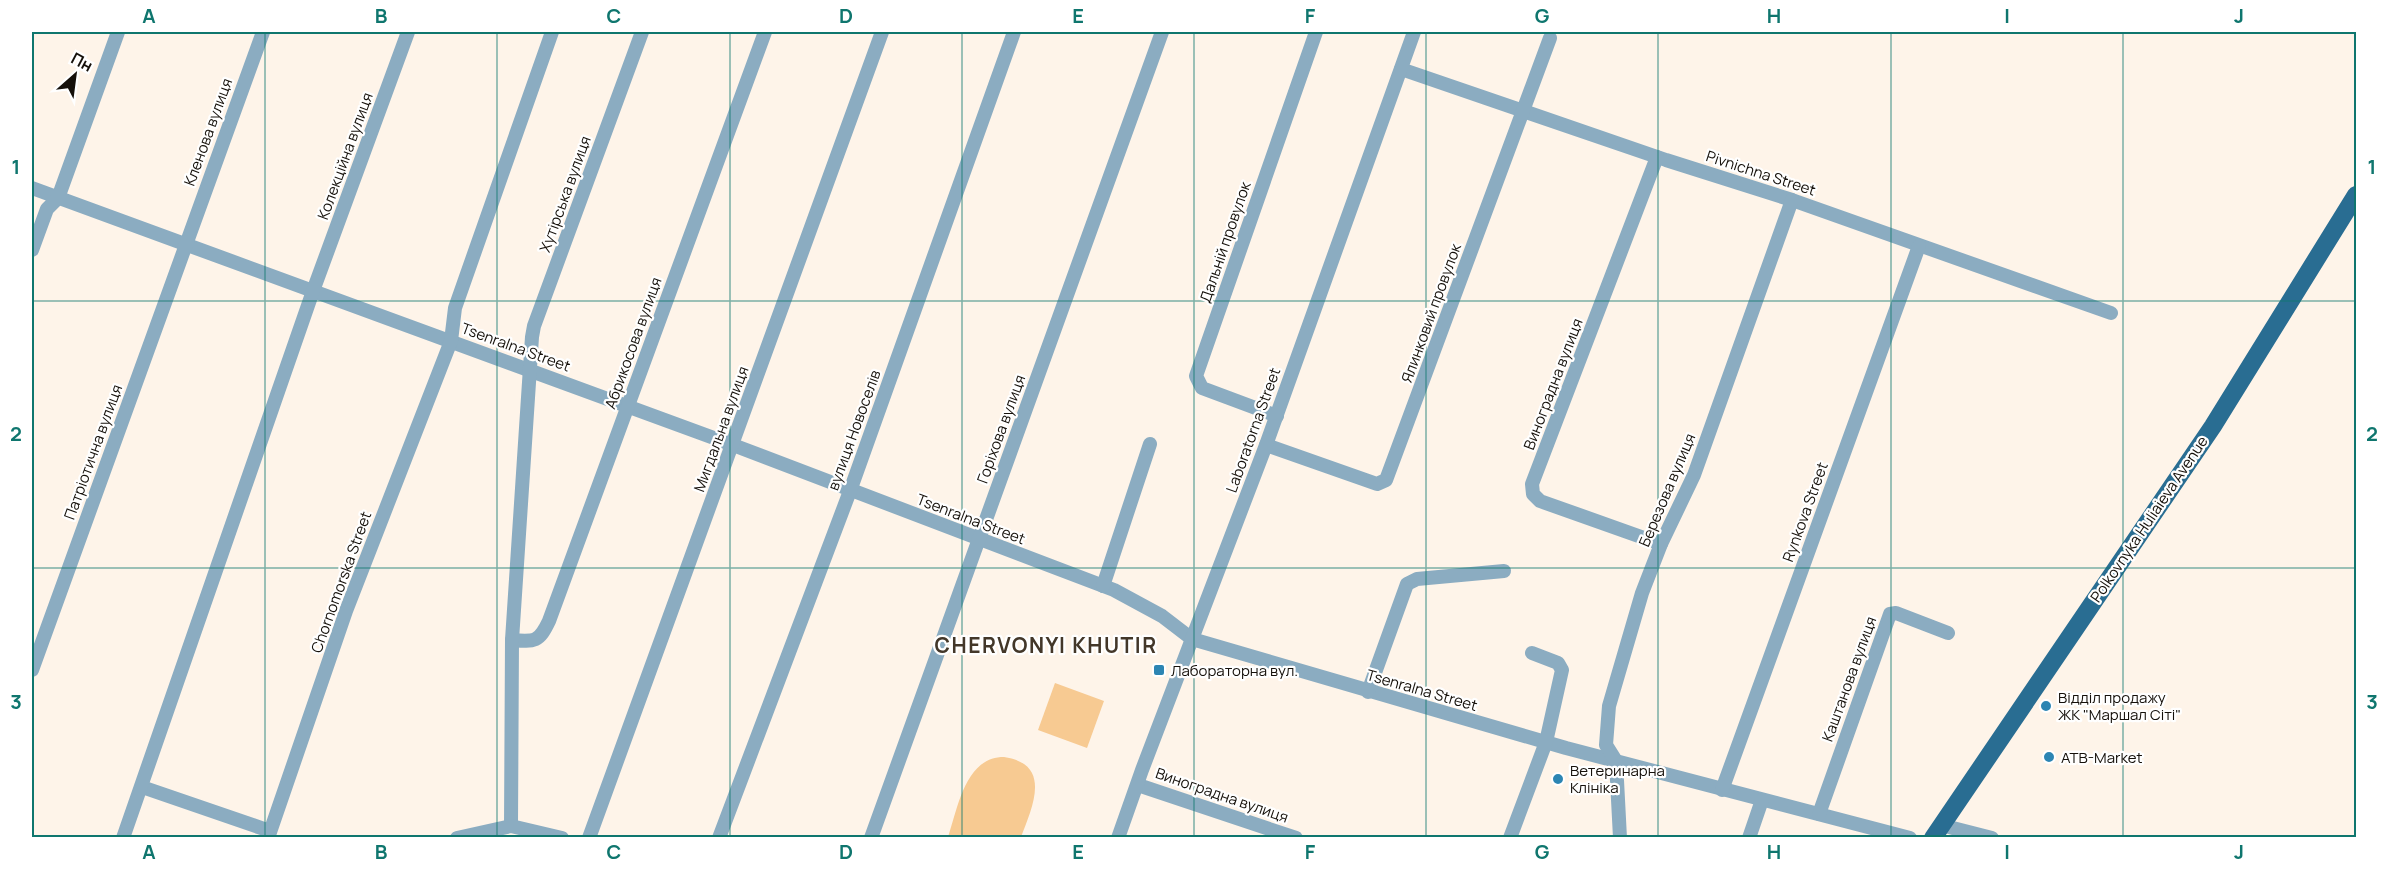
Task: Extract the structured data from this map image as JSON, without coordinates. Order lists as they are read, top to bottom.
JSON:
{
  "streets": {
    "main road": ["Polkovnyka Huliaieva Avenue"],
    "street": [
      "Кленова вулиця",
      "Колекційна вулиця",
      "Pivnichna Street",
      "Хутірська вулиця",
      "Дальній провулок",
      "Ялинковий провулок",
      "Абрикосова вулиця",
      "Tsenralna Street",
      "Виноградна вулиця",
      "Мигдальна вулиця",
      "Горіхова вулиця",
      "вулиця Новоселів",
      "Laboratorna Street",
      "Патріотична вулиця",
      "Березова вулиця",
      "Rynkova Street",
      "Chornomorska Street",
      "Каштанова вулиця"
    ]
  },
  "crossings": [
    ["Кленова вулиця", "Tsenralna Street"],
    ["Кленова вулиця", "Патріотична вулиця"],
    ["Колекційна вулиця", "Tsenralna Street"],
    ["Pivnichna Street", "Ялинковий провулок"],
    ["Pivnichna Street", "Виноградна вулиця"],
    ["Pivnichna Street", "Laboratorna Street"],
    ["Pivnichna Street", "Березова вулиця"],
    ["Pivnichna Street", "Rynkova Street"],
    ["Хутірська вулиця", "Tsenralna Street"],
    ["Дальній провулок", "Laboratorna Street"],
    ["Ялинковий провулок", "Laboratorna Street"],
    ["Абрикосова вулиця", "Tsenralna Street"],
    ["Tsenralna Street", "Мигдальна вулиця"],
    ["Tsenralna Street", "Горіхова вулиця"],
    ["Tsenralna Street", "вулиця Новоселів"],
    ["Tsenralna Street", "Laboratorna Street"],
    ["Tsenralna Street", "Патріотична вулиця"],
    ["Tsenralna Street", "Березова вулиця"],
    ["Tsenralna Street", "Rynkova Street"],
    ["Tsenralna Street", "Chornomorska Street"],
    ["Tsenralna Street", "Каштанова вулиця"],
    ["Виноградна вулиця", "Laboratorna Street"],
    ["Виноградна вулиця", "Березова вулиця"]
  ],
  "districts": ["CHERVONYI KHUTIR"],
  "places": {
    "transit": ["Лабораторна вул."],
    "other": ["Відділ продажу ЖК \"Маршал Сіті\"", "ATB-Market", "Ветеринарна Клініка"]
  },
  "north": "top right",
  "grid": {
    "columns": [
      "A",
      "B",
      "C",
      "D",
      "E",
      "F",
      "G",
      "H",
      "I",
      "J"
    ],
    "rows": ["1", "2", "3"]
  }
}
